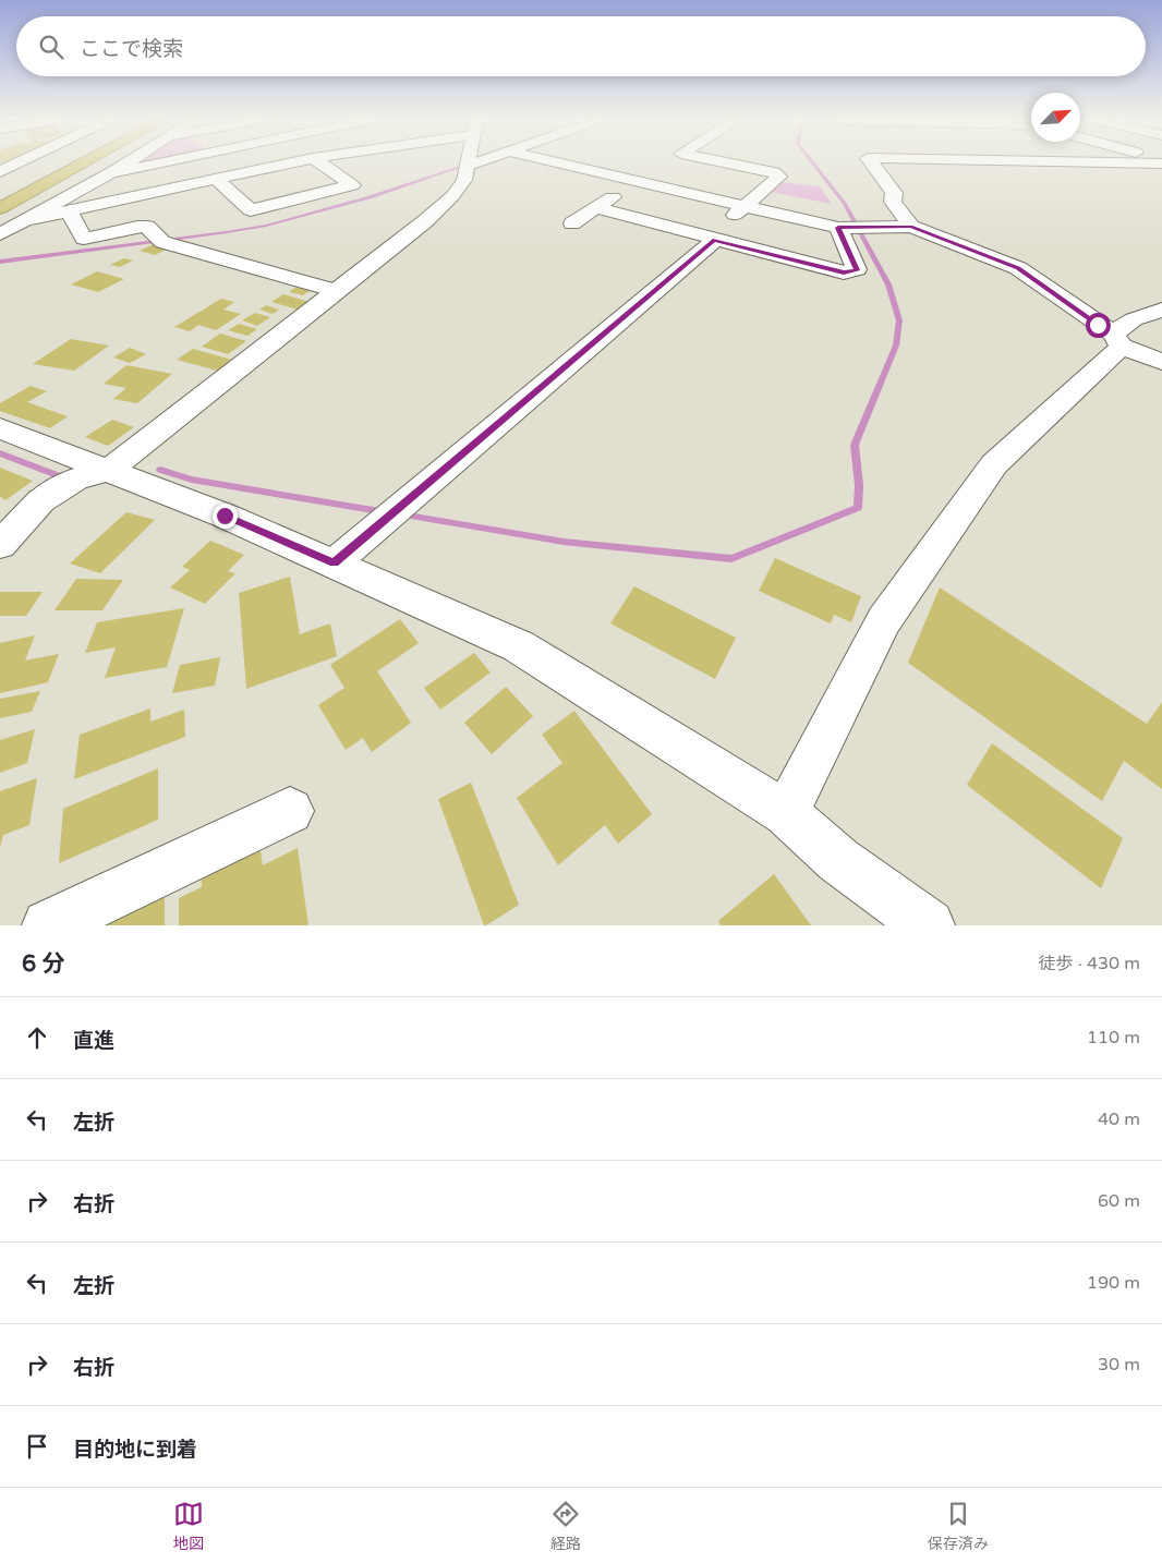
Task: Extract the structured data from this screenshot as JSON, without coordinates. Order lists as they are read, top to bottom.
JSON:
{
  "north": "top right",
  "page": {
    "search": "ここで検索",
    "heading": ["6 分", "徒歩 · 430 m"],
    "list": [
      ["直進", "110 m"],
      ["左折", "40 m"],
      ["右折", "60 m"],
      ["左折", "190 m"],
      ["右折", "30 m"],
      "目的地に到着"
    ],
    "nav": ["地図", "経路", "保存済み"]
  }
}
